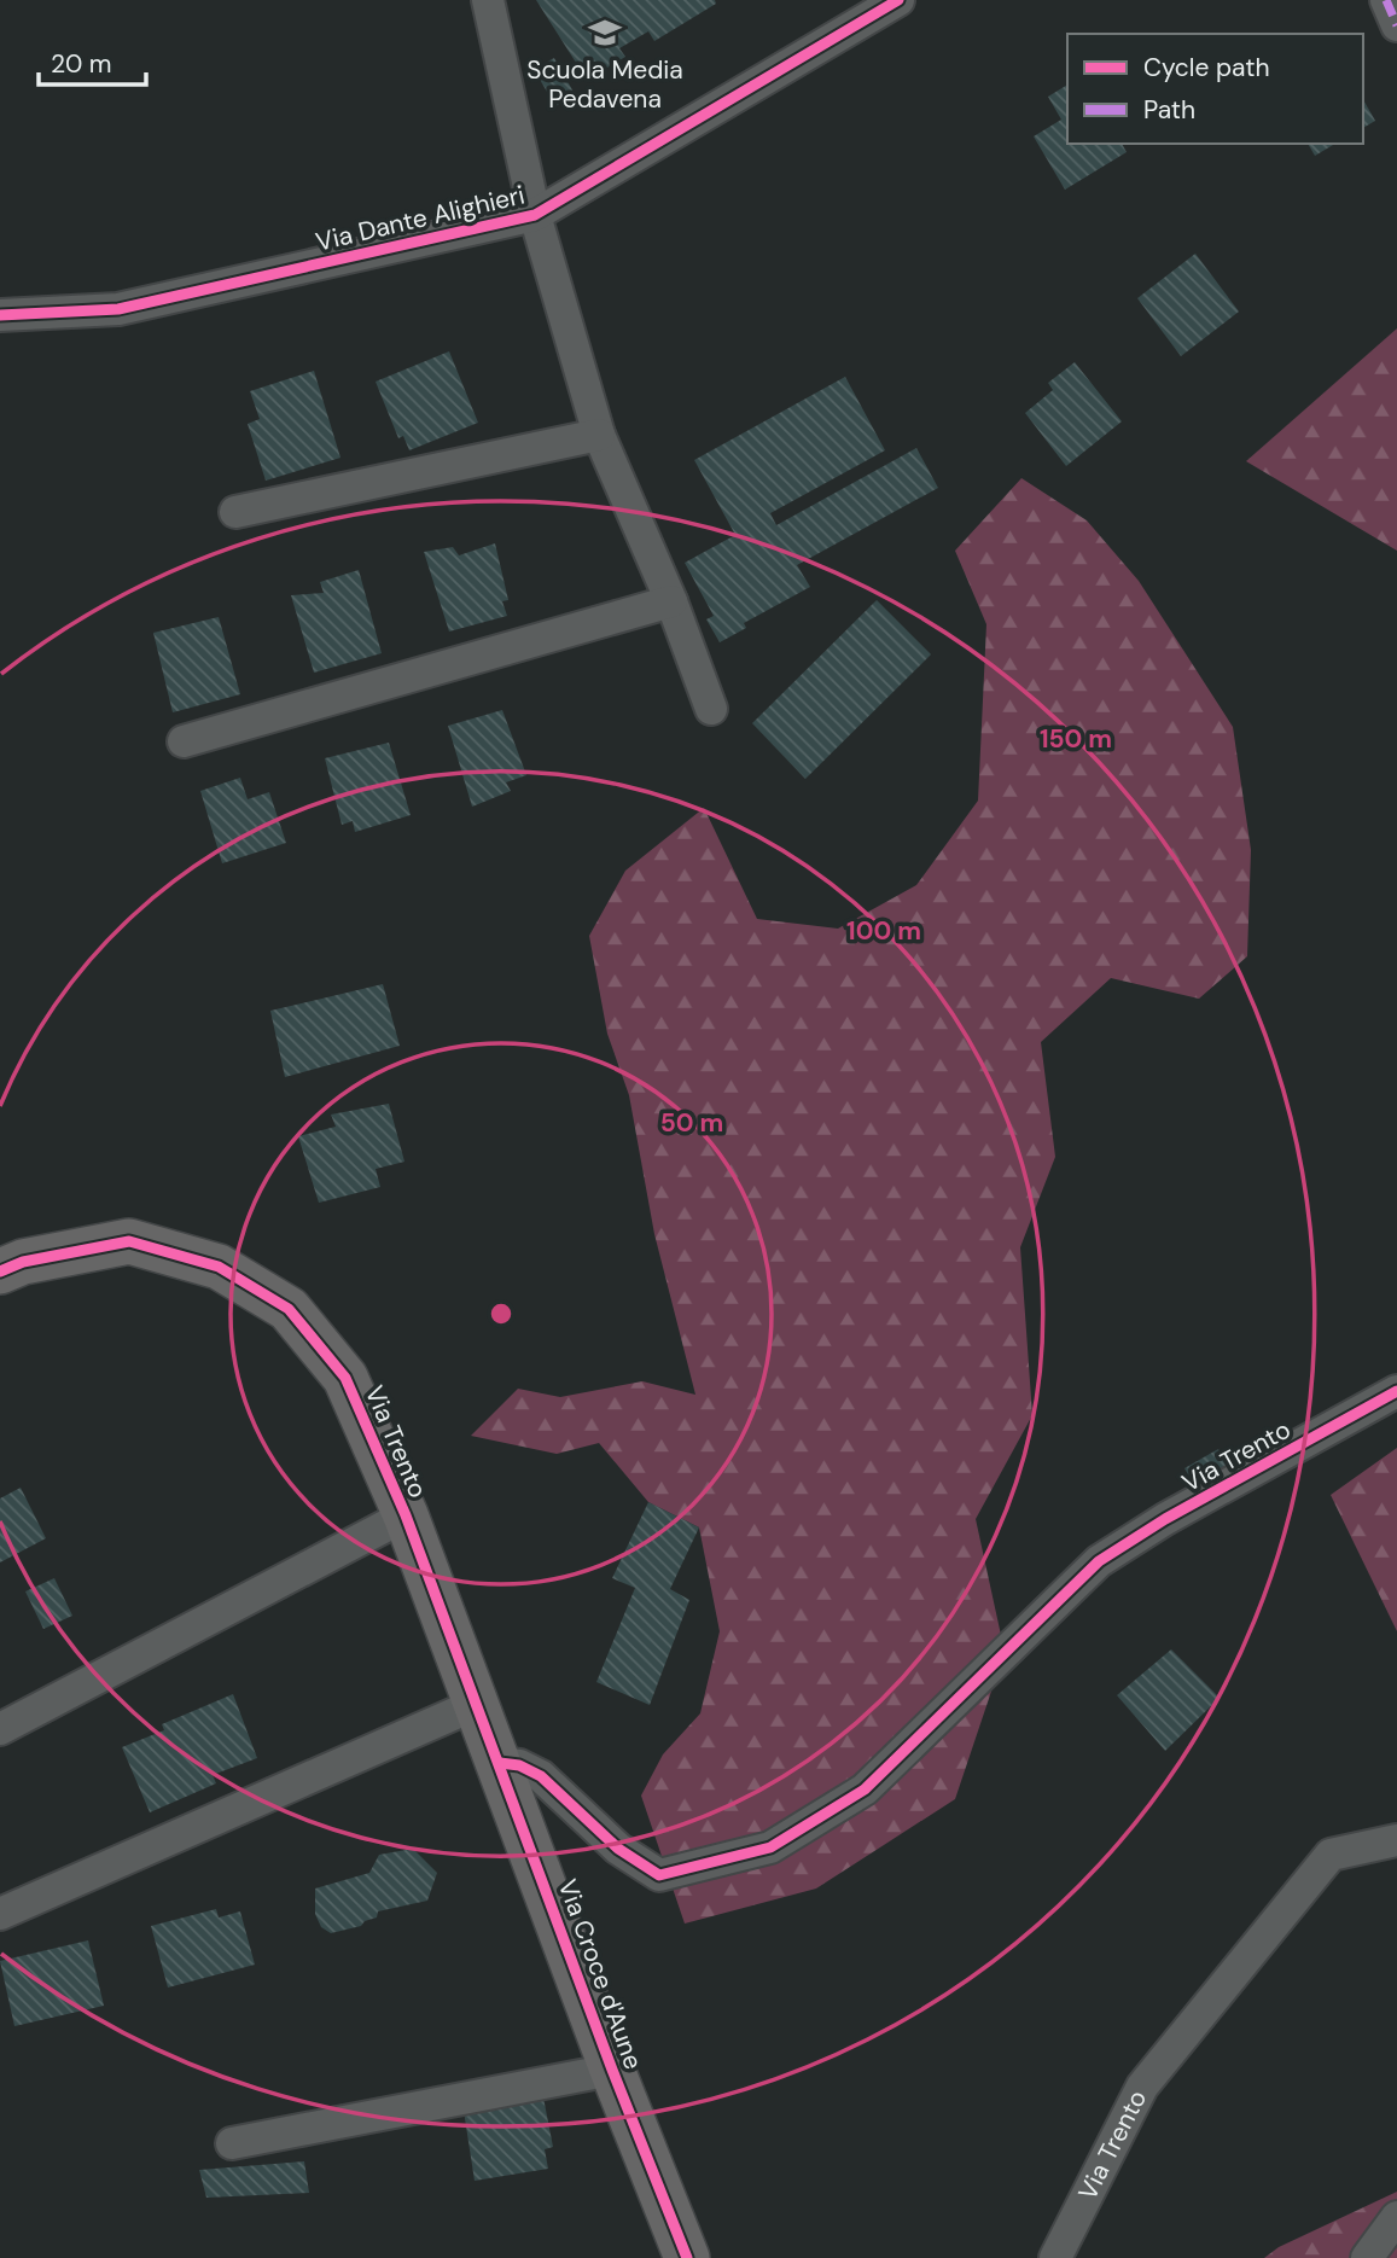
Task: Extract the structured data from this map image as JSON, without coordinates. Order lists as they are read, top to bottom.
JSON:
{
  "streets": {
    "main road": ["Via Trento", "Via Croce d'Aune"],
    "street": ["Via Dante Alighieri"]
  },
  "crossings": [
    ["Via Trento", "Via Croce d'Aune"]
  ],
  "places": {
    "school or university": ["Scuola Media Pedavena"]
  },
  "legend": ["Cycle path", "Path"],
  "scale_bar": "20 m",
  "rings": ["150 m", "100 m", "50 m"]
}
